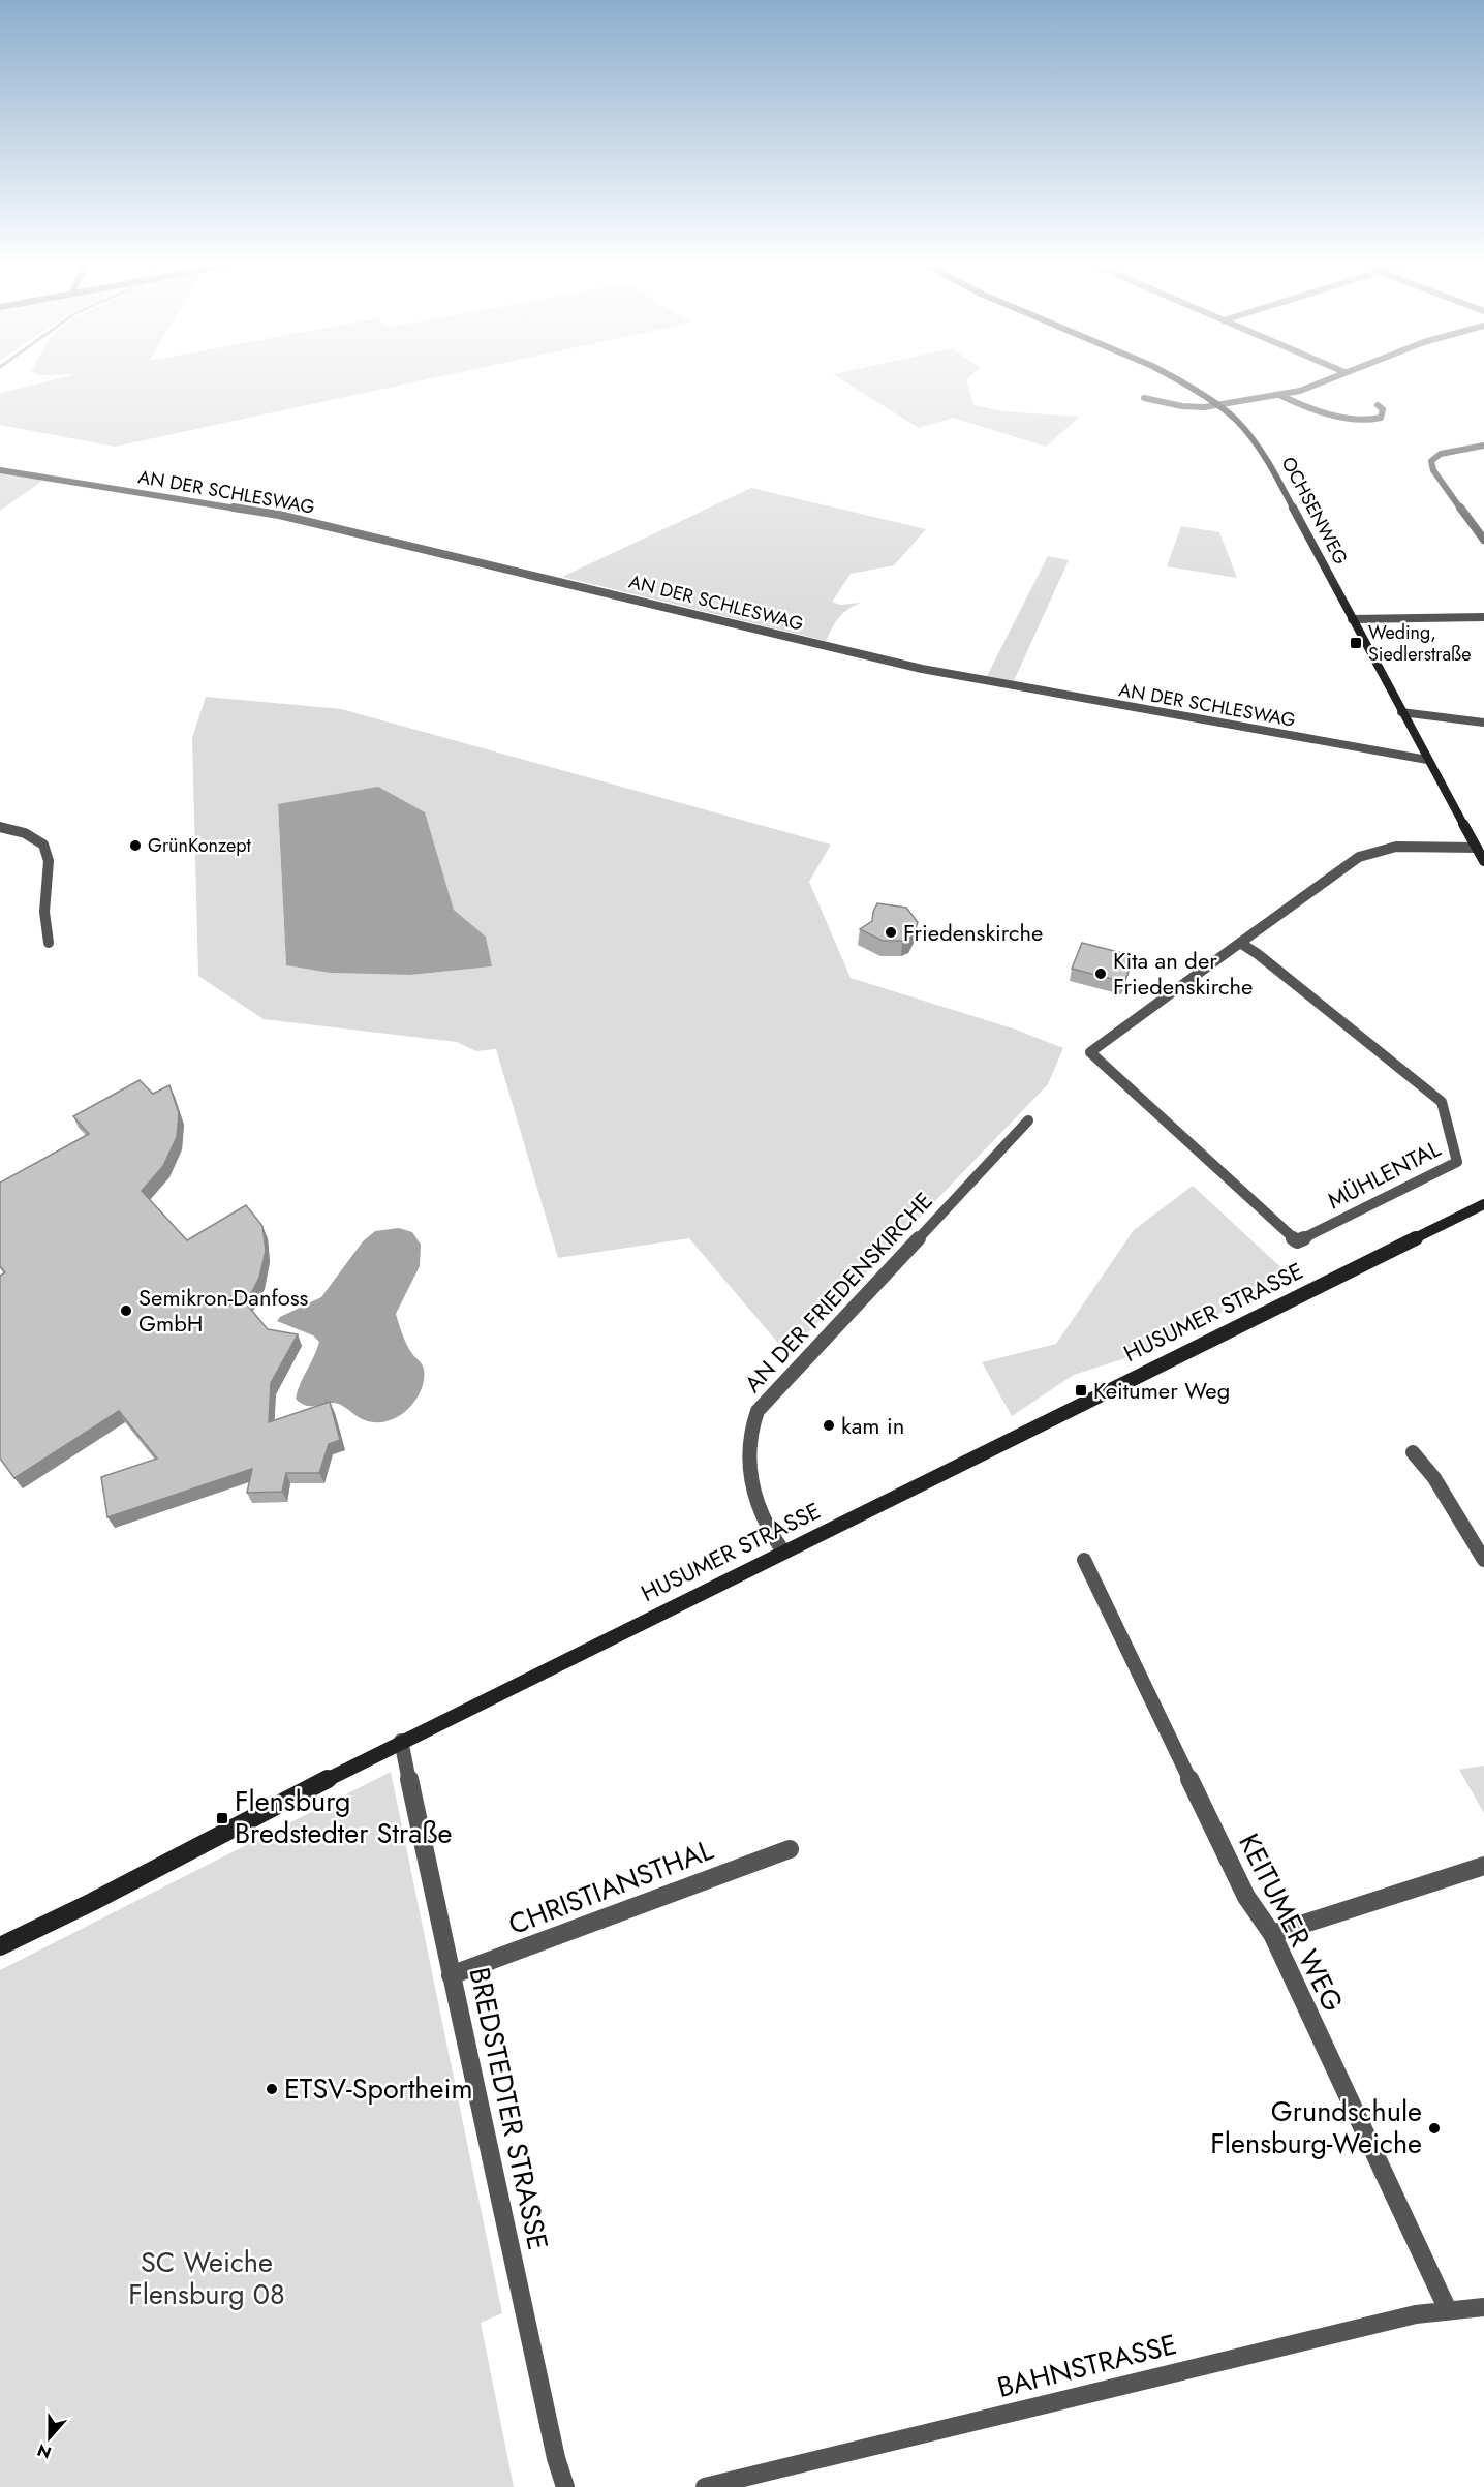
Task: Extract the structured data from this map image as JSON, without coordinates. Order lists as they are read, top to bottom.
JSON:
{
  "streets": {
    "main road": ["OCHSENWEG", "HUSUMER STRASSE"],
    "street": [
      "AN DER SCHLESWAG",
      "MÜHLENTAL",
      "AN DER FRIEDENSKIRCHE",
      "CHRISTIANSTHAL",
      "KEITUMER WEG",
      "BREDSTEDTER STRASSE",
      "BAHNSTRASSE"
    ]
  },
  "crossings": [
    ["AN DER SCHLESWAG", "OCHSENWEG"],
    ["AN DER FRIEDENSKIRCHE", "HUSUMER STRASSE"],
    ["HUSUMER STRASSE", "BREDSTEDTER STRASSE"],
    ["CHRISTIANSTHAL", "BREDSTEDTER STRASSE"],
    ["KEITUMER WEG", "BAHNSTRASSE"]
  ],
  "parks": ["SC Weiche Flensburg 08"],
  "places": {
    "transit": ["Weding, Siedlerstraße", "Keitumer Weg", "Flensburg Bredstedter Straße"],
    "other": [
      "GrünKonzept",
      "Friedenskirche",
      "Kita an der Friedenskirche",
      "Semikron-Danfoss GmbH",
      "kam in",
      "ETSV-Sportheim",
      "Grundschule Flensburg-Weiche"
    ]
  },
  "north": "bottom"
}
